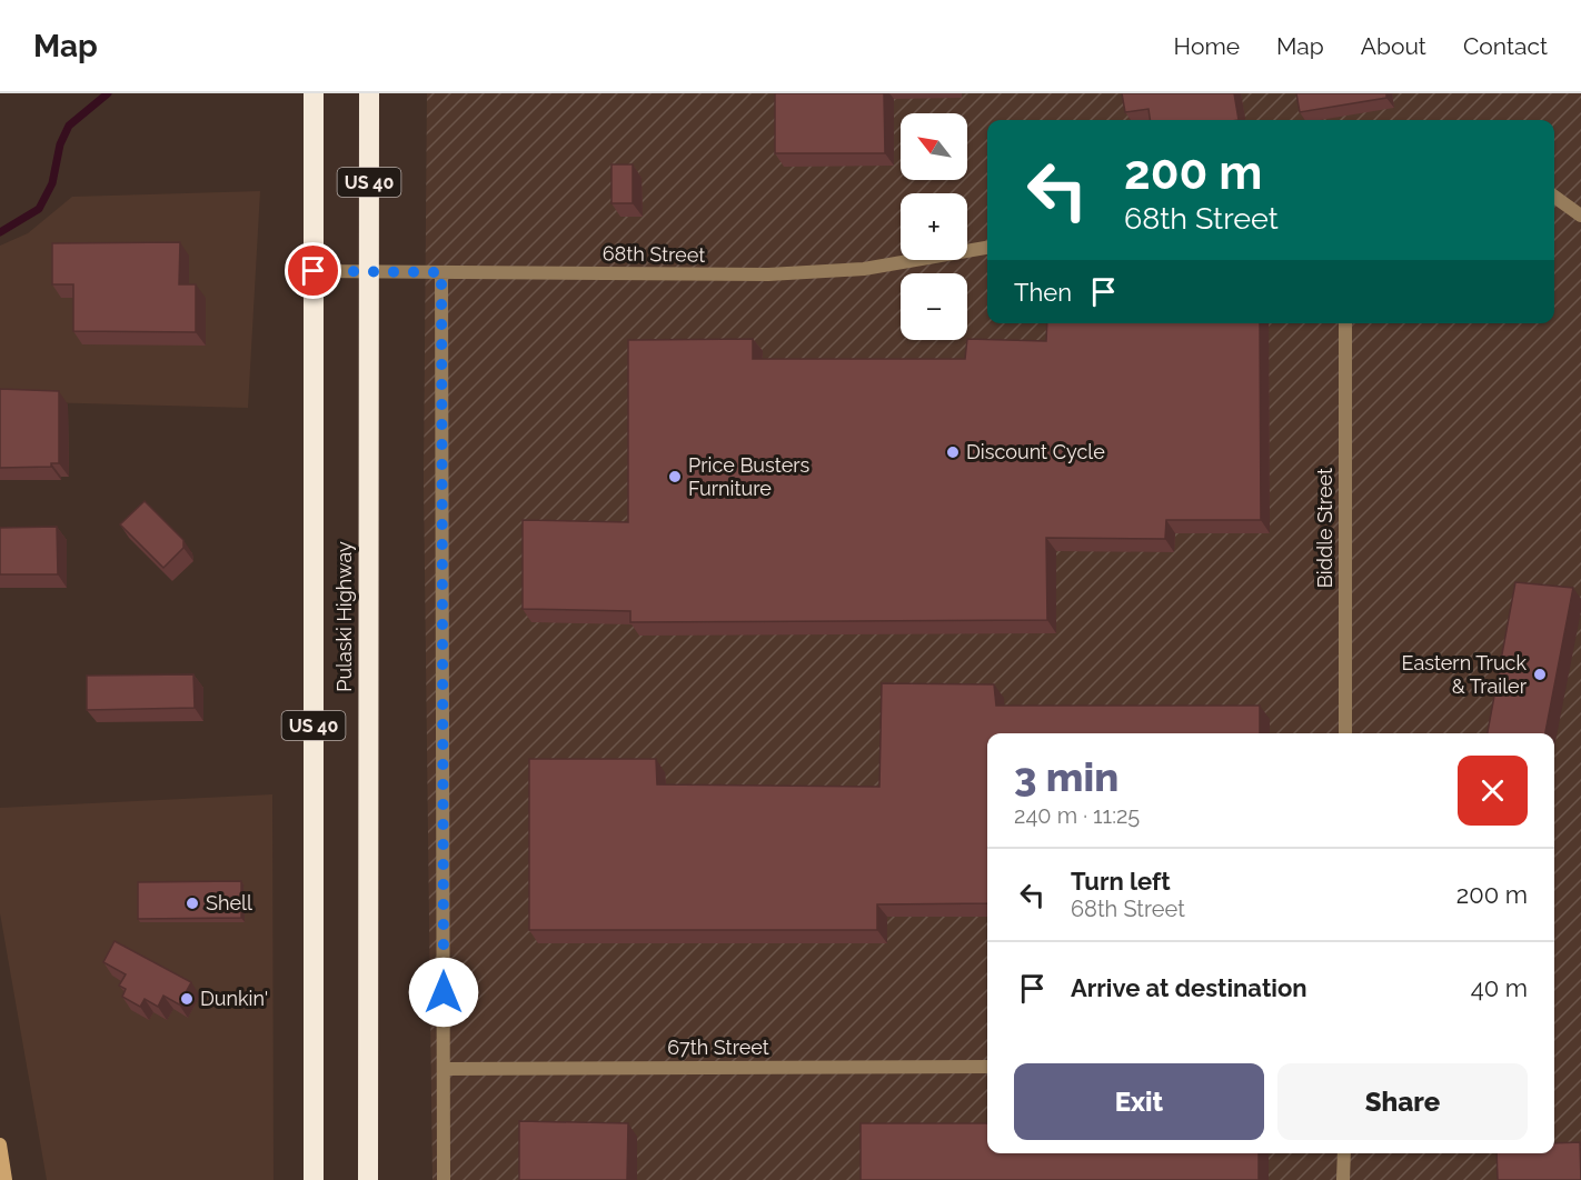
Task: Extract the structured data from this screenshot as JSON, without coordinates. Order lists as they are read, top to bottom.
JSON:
{
  "streets": {
    "highway": ["US 40", "Pulaski Highway"],
    "street": ["68th Street", "Biddle Street", "67th Street"]
  },
  "crossings": [
    ["68th Street", "Pulaski Highway"]
  ],
  "places": [
    "Discount Cycle",
    "Price Busters Furniture",
    "Eastern Truck & Trailer",
    "Shell",
    "Dunkin'"
  ],
  "north": "top left",
  "page": {
    "header": "Map",
    "nav": [
      "Home",
      "Map",
      "About",
      "Contact"
    ],
    "map_buttons": ["+", "−"],
    "turn": ["200 m", "68th Street"],
    "then": "Then",
    "heading": ["3 min", "240 m · 11:25"],
    "list": [
      {
        "name": "Turn left",
        "note": "68th Street",
        "value": "200 m"
      },
      {
        "name": "Arrive at destination",
        "value": "40 m"
      }
    ],
    "buttons": ["Exit", "Share"]
  }
}
